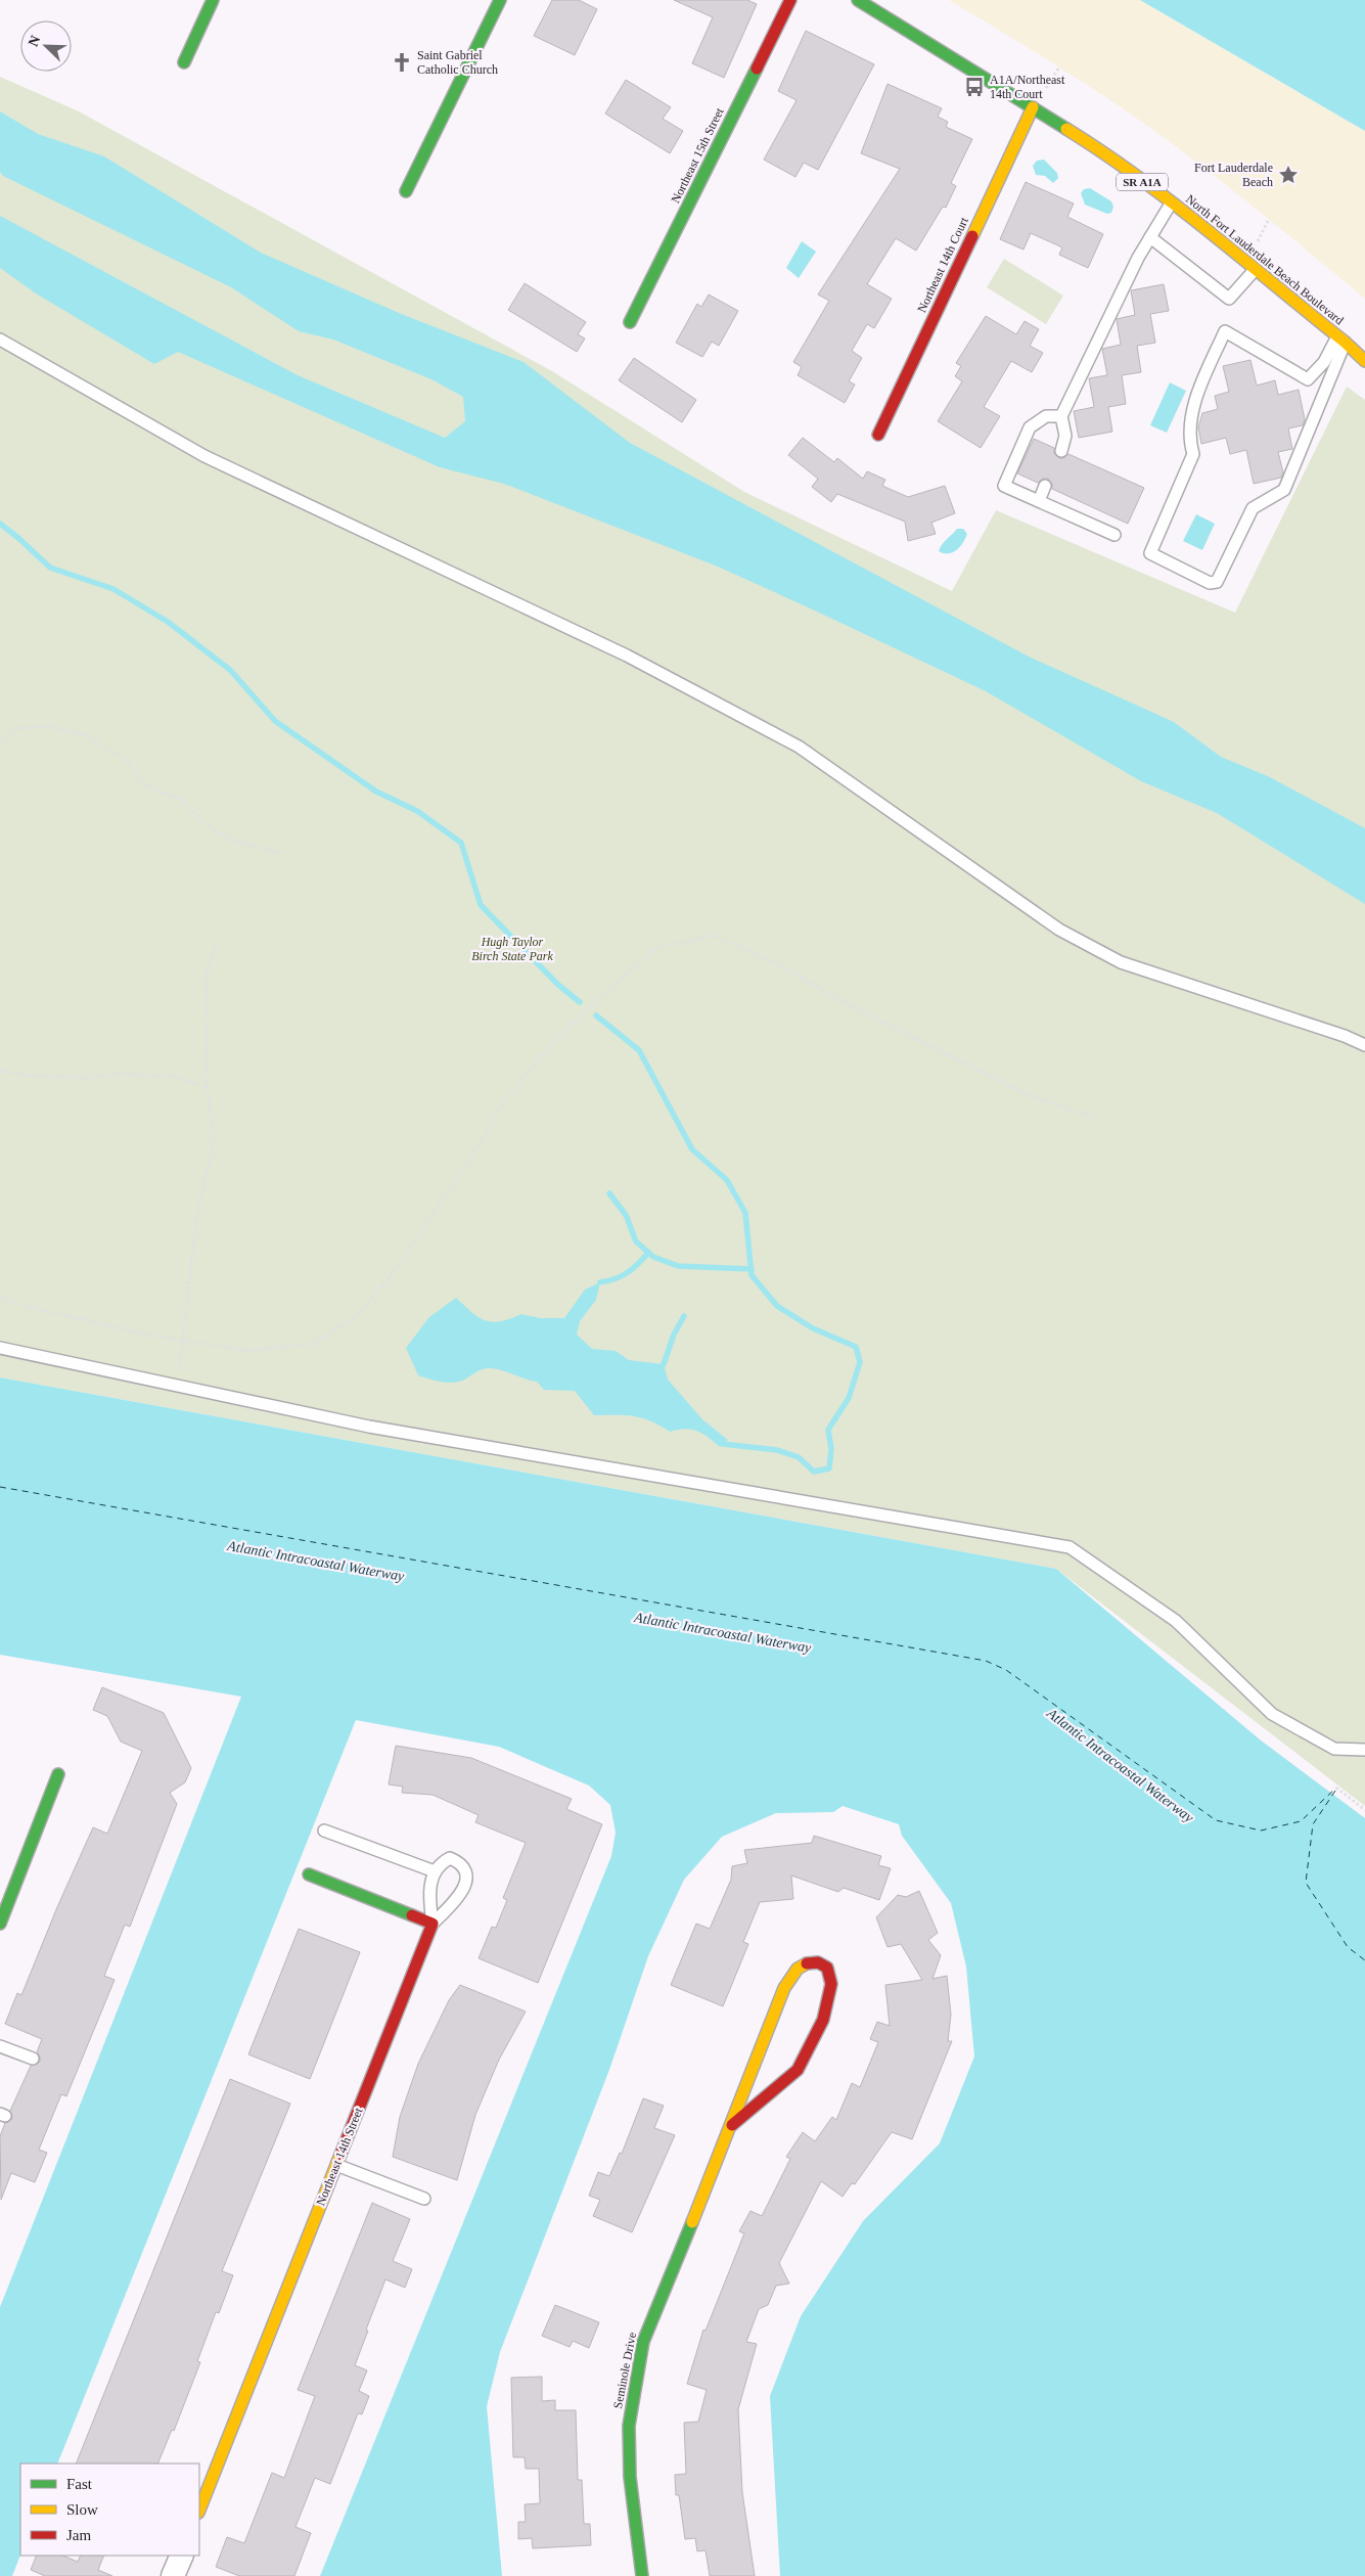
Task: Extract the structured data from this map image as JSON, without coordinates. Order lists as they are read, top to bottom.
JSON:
{
  "streets": {
    "street": [
      "Northeast 15th Street",
      "SR A1A",
      "North Fort Lauderdale Beach Boulevard",
      "Northeast 14th Court",
      "Northeast 14th Street",
      "Seminole Drive"
    ]
  },
  "crossings": [
    ["North Fort Lauderdale Beach Boulevard", "Northeast 14th Court"]
  ],
  "water": ["Atlantic Intracoastal Waterway"],
  "parks": ["Hugh Taylor Birch State Park"],
  "places": {
    "church": ["Saint Gabriel Catholic Church"],
    "bus stop": ["A1A/Northeast 14th Court"],
    "place": ["Fort Lauderdale Beach"]
  },
  "legend": ["Fast", "Slow", "Jam"],
  "north": "top left"
}
